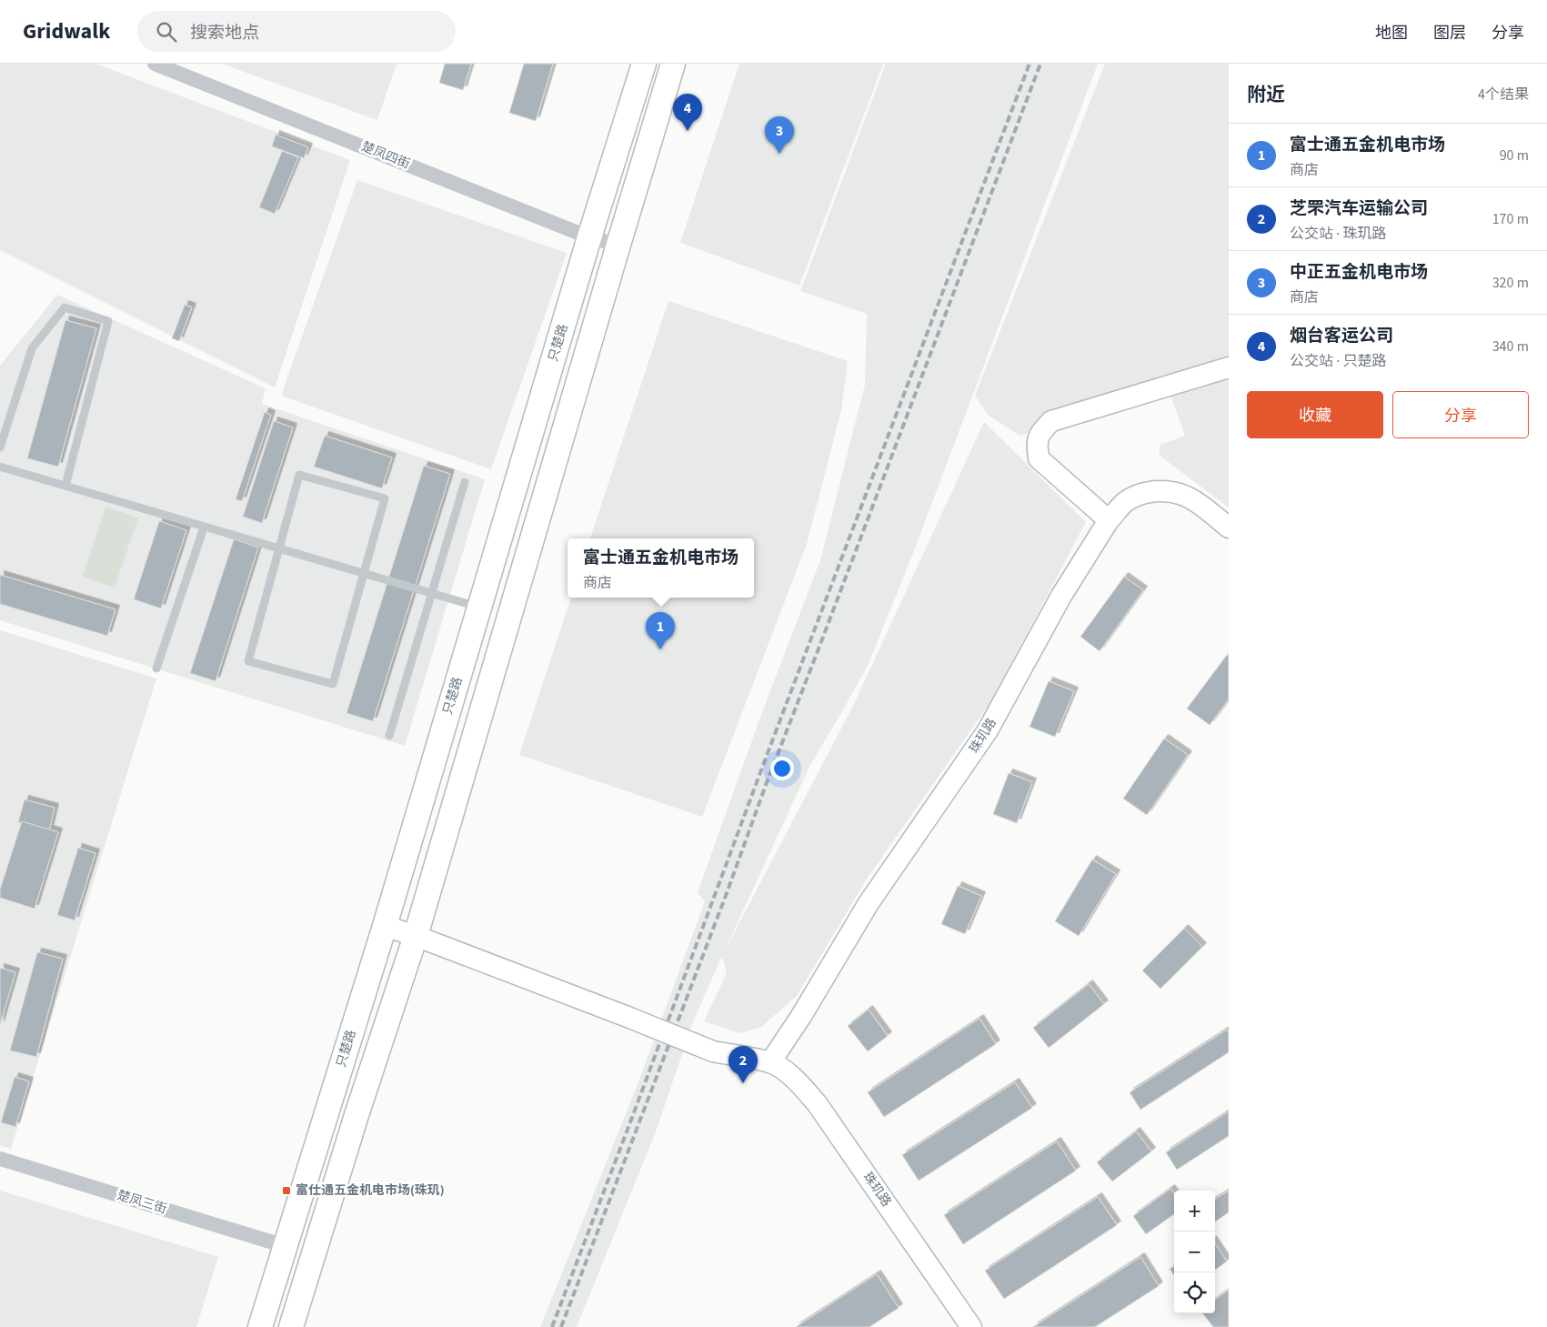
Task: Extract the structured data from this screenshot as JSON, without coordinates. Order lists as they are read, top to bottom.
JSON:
{
  "streets": {
    "main road": ["只楚路"],
    "street": ["楚凤四街", "珠玑路", "楚凤三街"]
  },
  "crossings": [
    ["楚凤四街", "只楚路"],
    ["只楚路", "珠玑路"],
    ["只楚路", "楚凤三街"]
  ],
  "places": {
    "transit": ["富仕通五金机电市场(珠玑)"]
  },
  "page": {
    "header": "Gridwalk",
    "search": "搜索地点",
    "nav": ["地图", "图层", "分享"],
    "heading": ["附近", "4个结果"],
    "pins": [
      "4",
      "3",
      "1",
      "2"
    ],
    "list": [
      {
        "mark": "1",
        "name": "富士通五金机电市场",
        "note": "商店",
        "value": "90 m"
      },
      {
        "mark": "2",
        "name": "芝罘汽车运输公司",
        "note": "公交站 · 珠玑路",
        "value": "170 m"
      },
      {
        "mark": "3",
        "name": "中正五金机电市场",
        "note": "商店",
        "value": "320 m"
      },
      {
        "mark": "4",
        "name": "烟台客运公司",
        "note": "公交站 · 只楚路",
        "value": "340 m"
      }
    ],
    "buttons": ["收藏", "分享"],
    "popup": ["富士通五金机电市场", "商店"],
    "map_buttons": ["+", "−"]
  }
}
